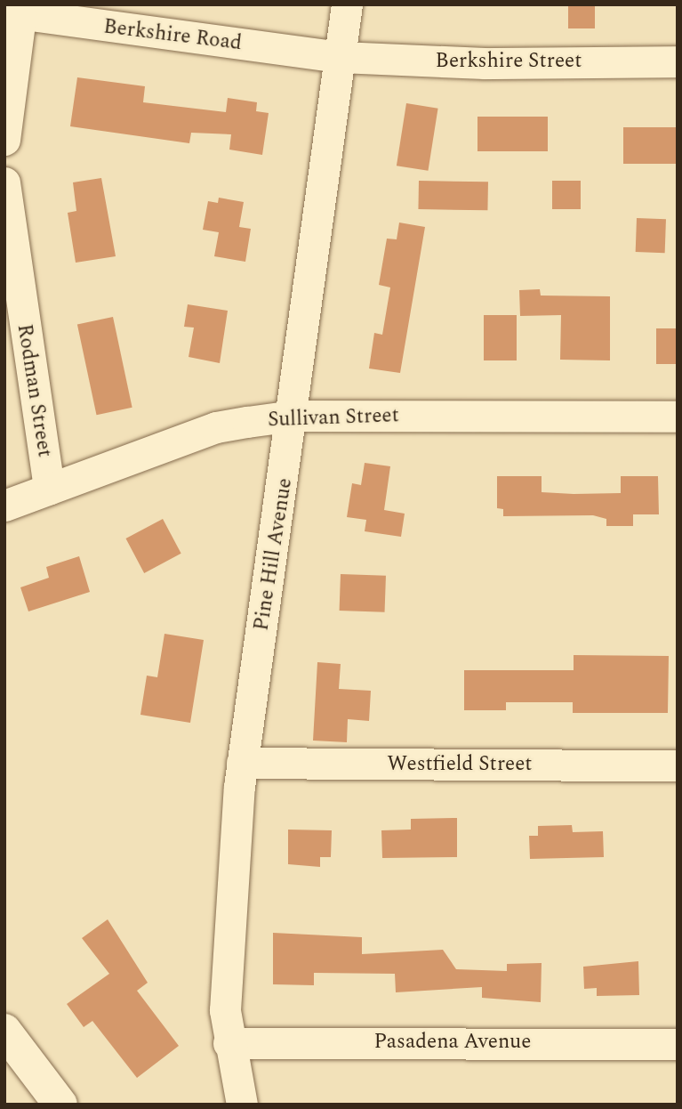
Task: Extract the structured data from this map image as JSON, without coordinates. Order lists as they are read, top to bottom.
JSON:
{
  "streets": {
    "street": [
      "Berkshire Road",
      "Berkshire Street",
      "Rodman Street",
      "Sullivan Street",
      "Pine Hill Avenue",
      "Westfield Street",
      "Pasadena Avenue"
    ]
  },
  "crossings": [
    ["Berkshire Road", "Berkshire Street"],
    ["Berkshire Road", "Pine Hill Avenue"],
    ["Berkshire Street", "Pine Hill Avenue"],
    ["Rodman Street", "Sullivan Street"],
    ["Sullivan Street", "Pine Hill Avenue"],
    ["Pine Hill Avenue", "Westfield Street"],
    ["Pine Hill Avenue", "Pasadena Avenue"]
  ]
}
